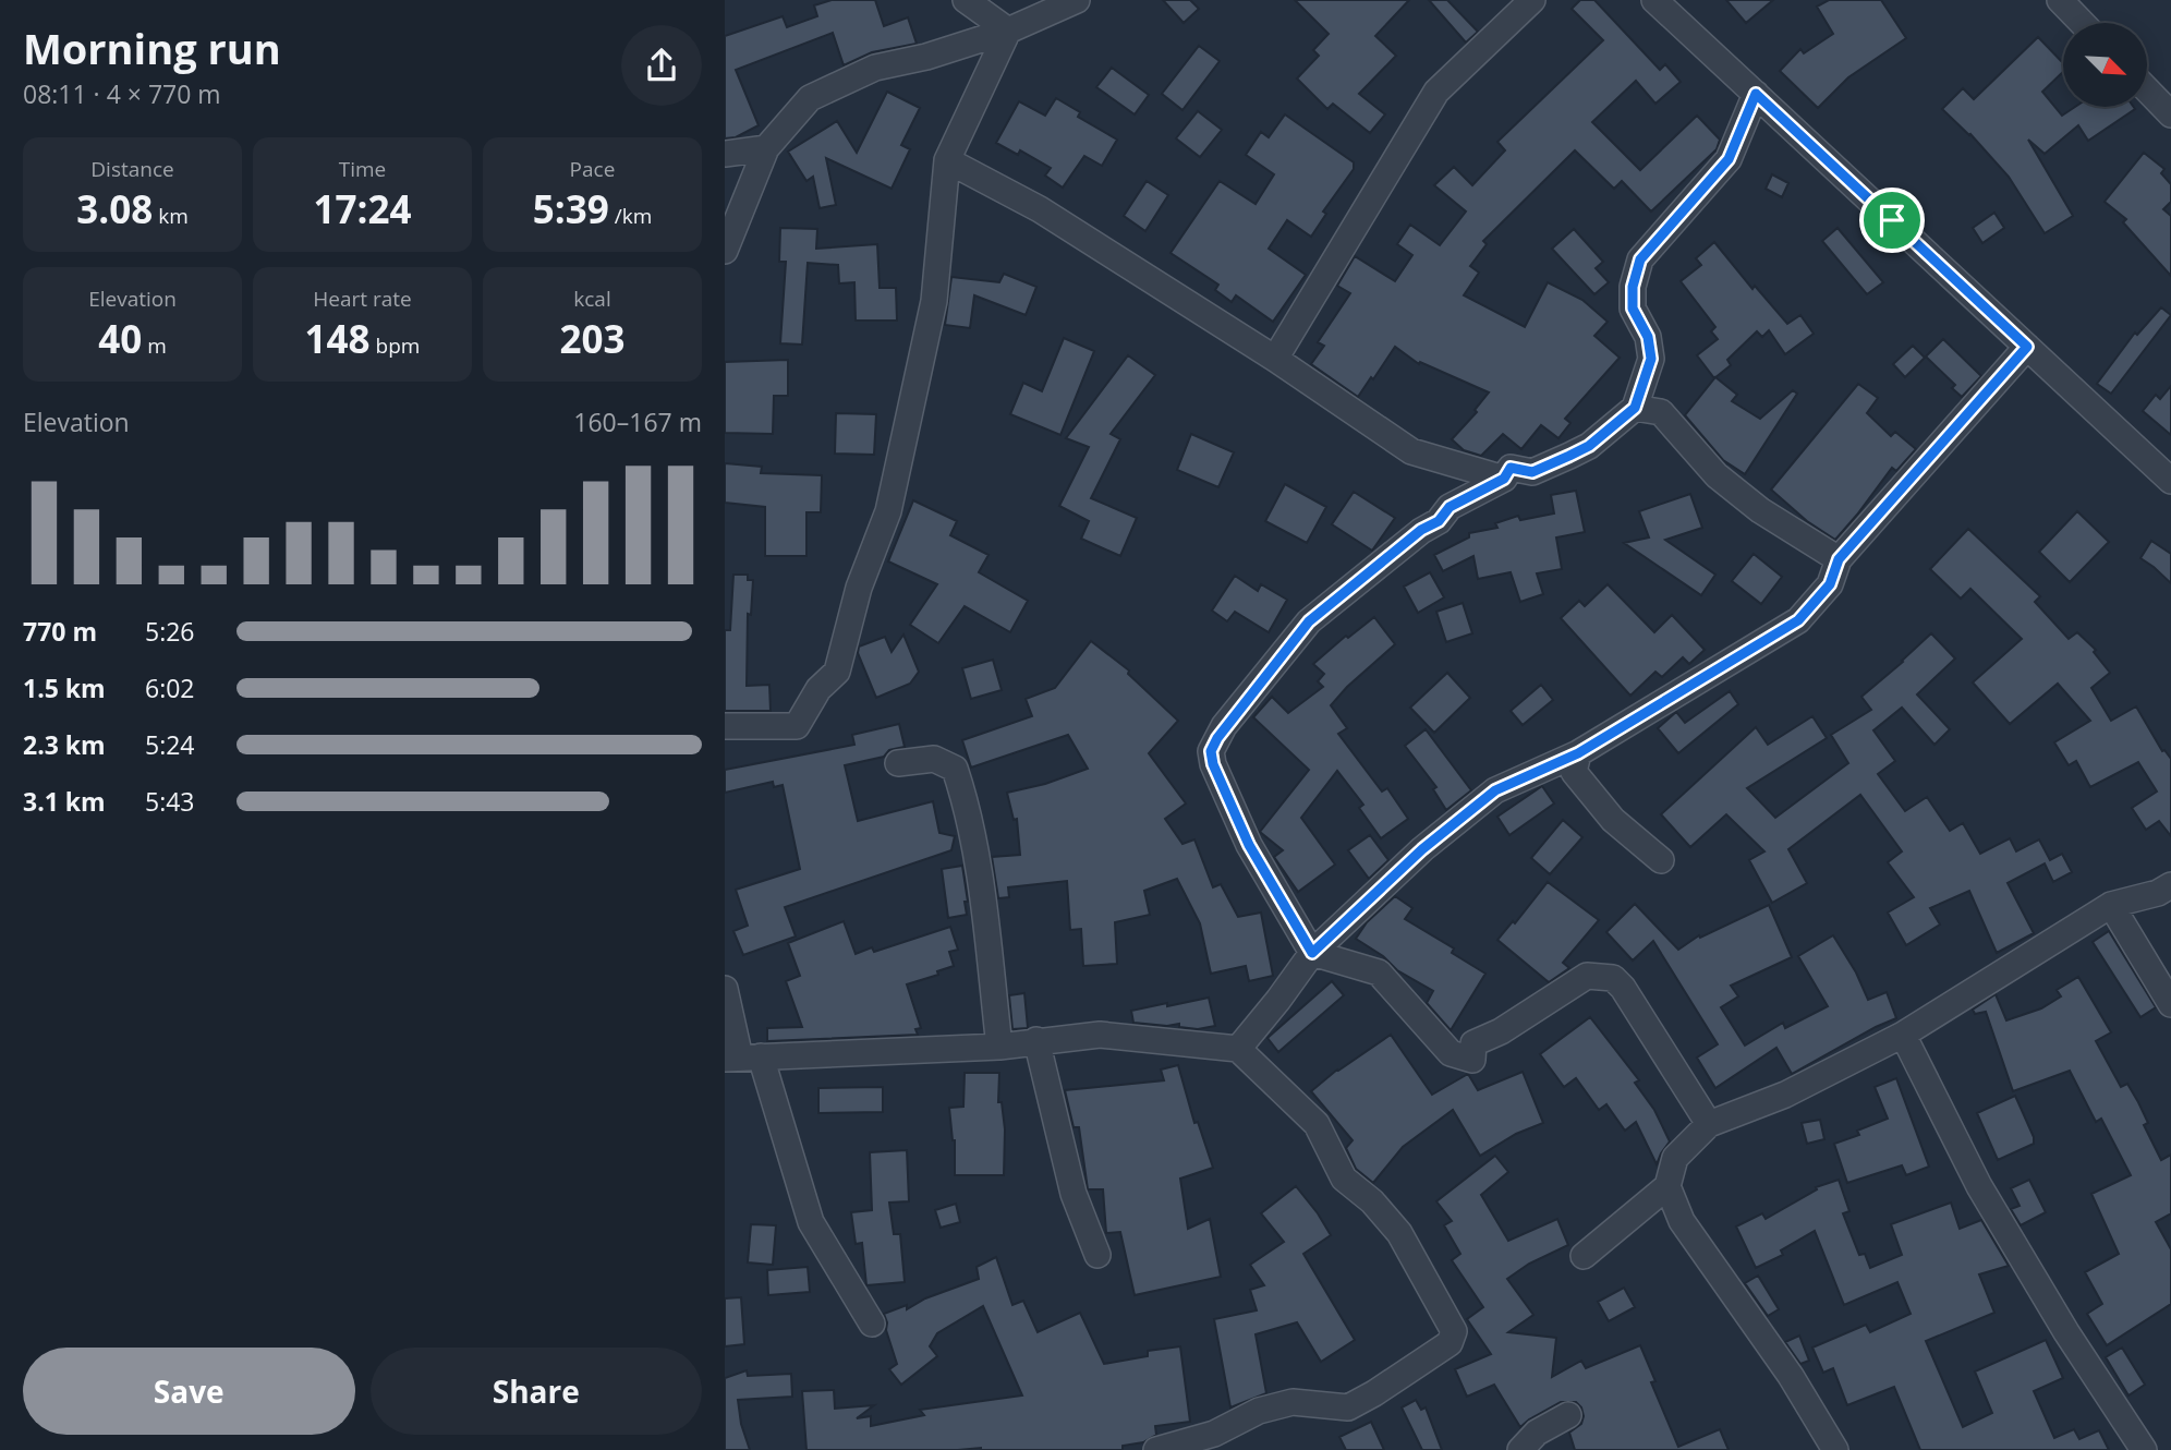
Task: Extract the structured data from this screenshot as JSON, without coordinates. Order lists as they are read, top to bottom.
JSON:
{
  "north": "bottom right",
  "page": {
    "heading": ["Morning run", "08:11 · 4 × 770 m"],
    "stats": [
      ["Distance", "3.08 km"],
      ["Time", "17:24"],
      ["Pace", "5:39 /km"],
      ["Elevation", "40 m"],
      ["Heart rate", "148 bpm"],
      ["kcal", "203"]
    ],
    "chart": ["Elevation", "160–167 m"],
    "list": [
      {
        "name": "770 m",
        "note": "5:26"
      },
      {
        "name": "1.5 km",
        "note": "6:02"
      },
      {
        "name": "2.3 km",
        "note": "5:24"
      },
      {
        "name": "3.1 km",
        "note": "5:43"
      }
    ],
    "buttons": ["Save", "Share"]
  }
}
